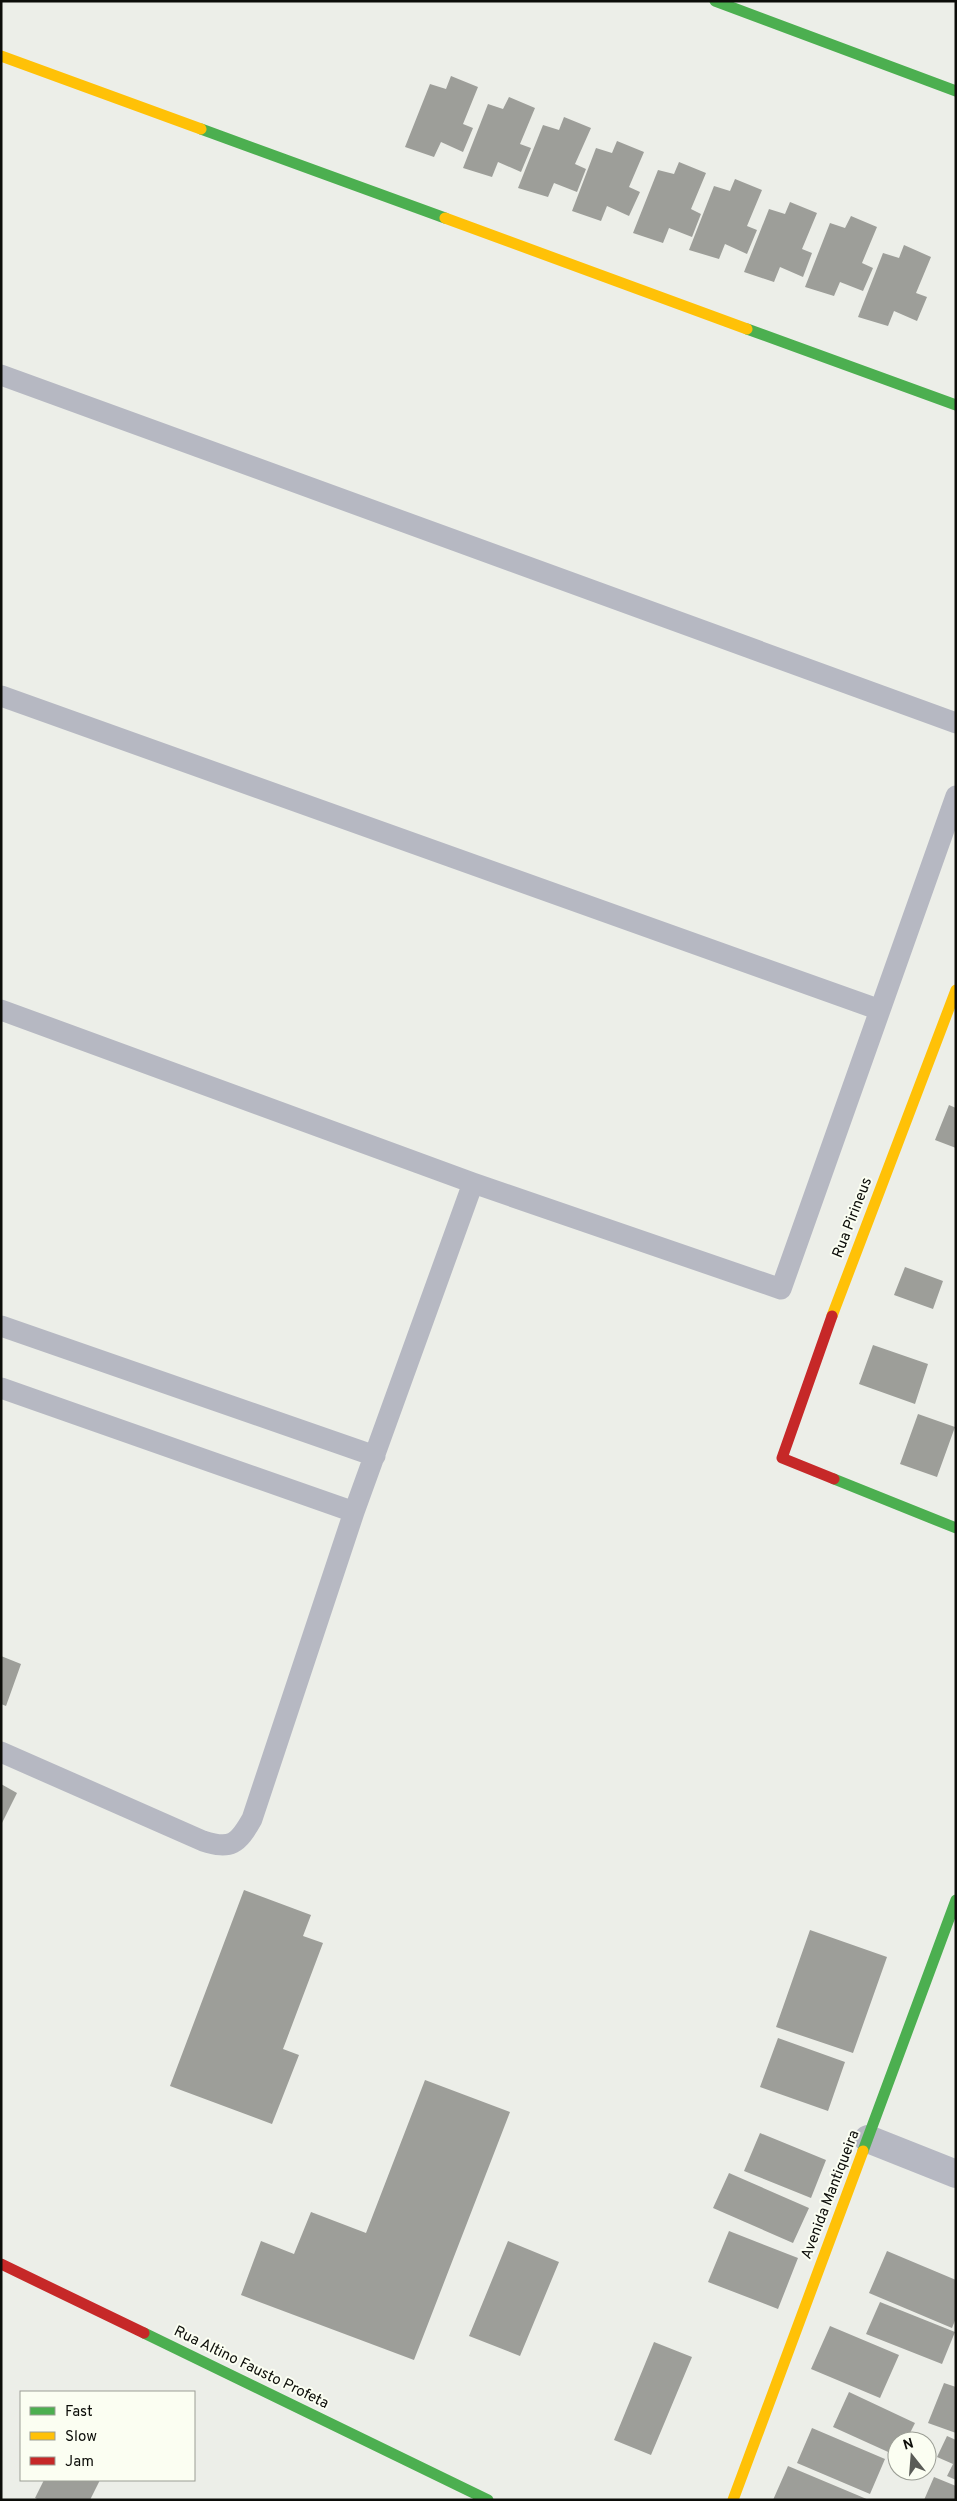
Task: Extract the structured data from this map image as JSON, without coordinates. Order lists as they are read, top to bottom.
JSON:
{
  "streets": {
    "street": ["Rua Pirineus", "Avenida Mantiqueira", "Rua Altino Fausto Profeta"]
  },
  "legend": ["Fast", "Slow", "Jam"],
  "north": "top"
}
